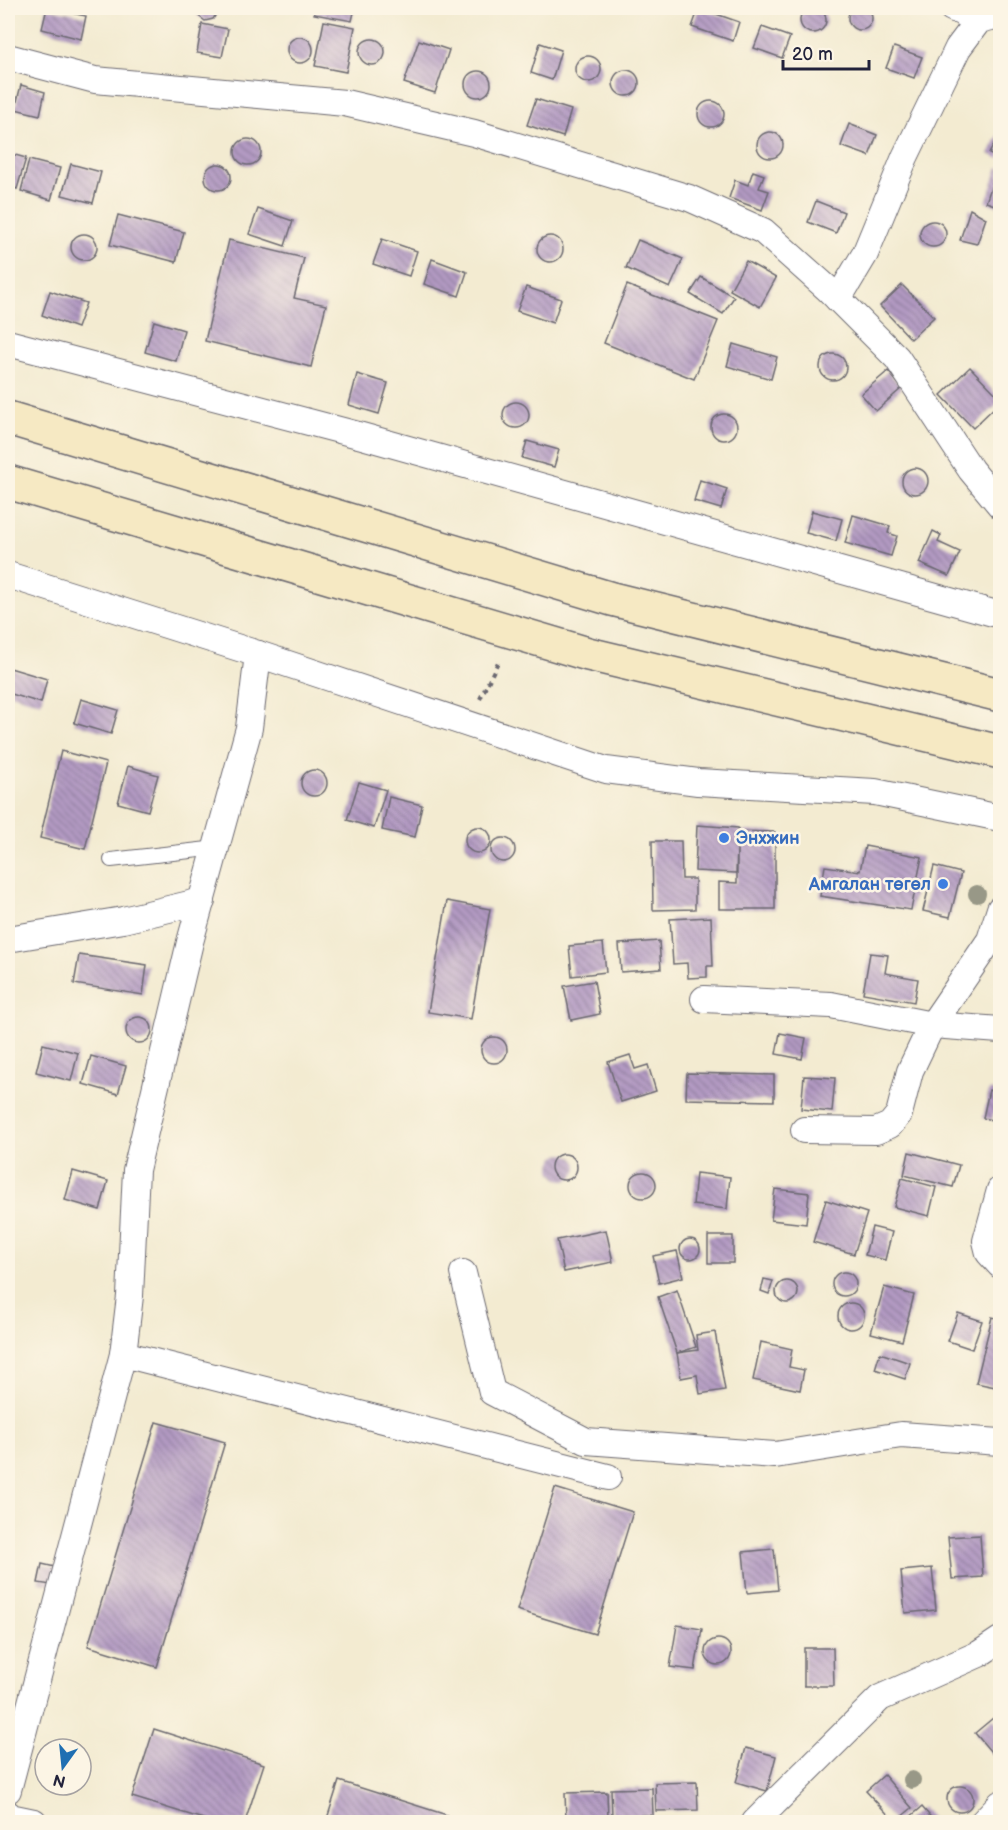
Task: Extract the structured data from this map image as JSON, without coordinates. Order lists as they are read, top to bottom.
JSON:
{
  "places": ["Энхжин", "Амгалан төгөл"],
  "scale_bar": "20 m",
  "north": "bottom"
}
